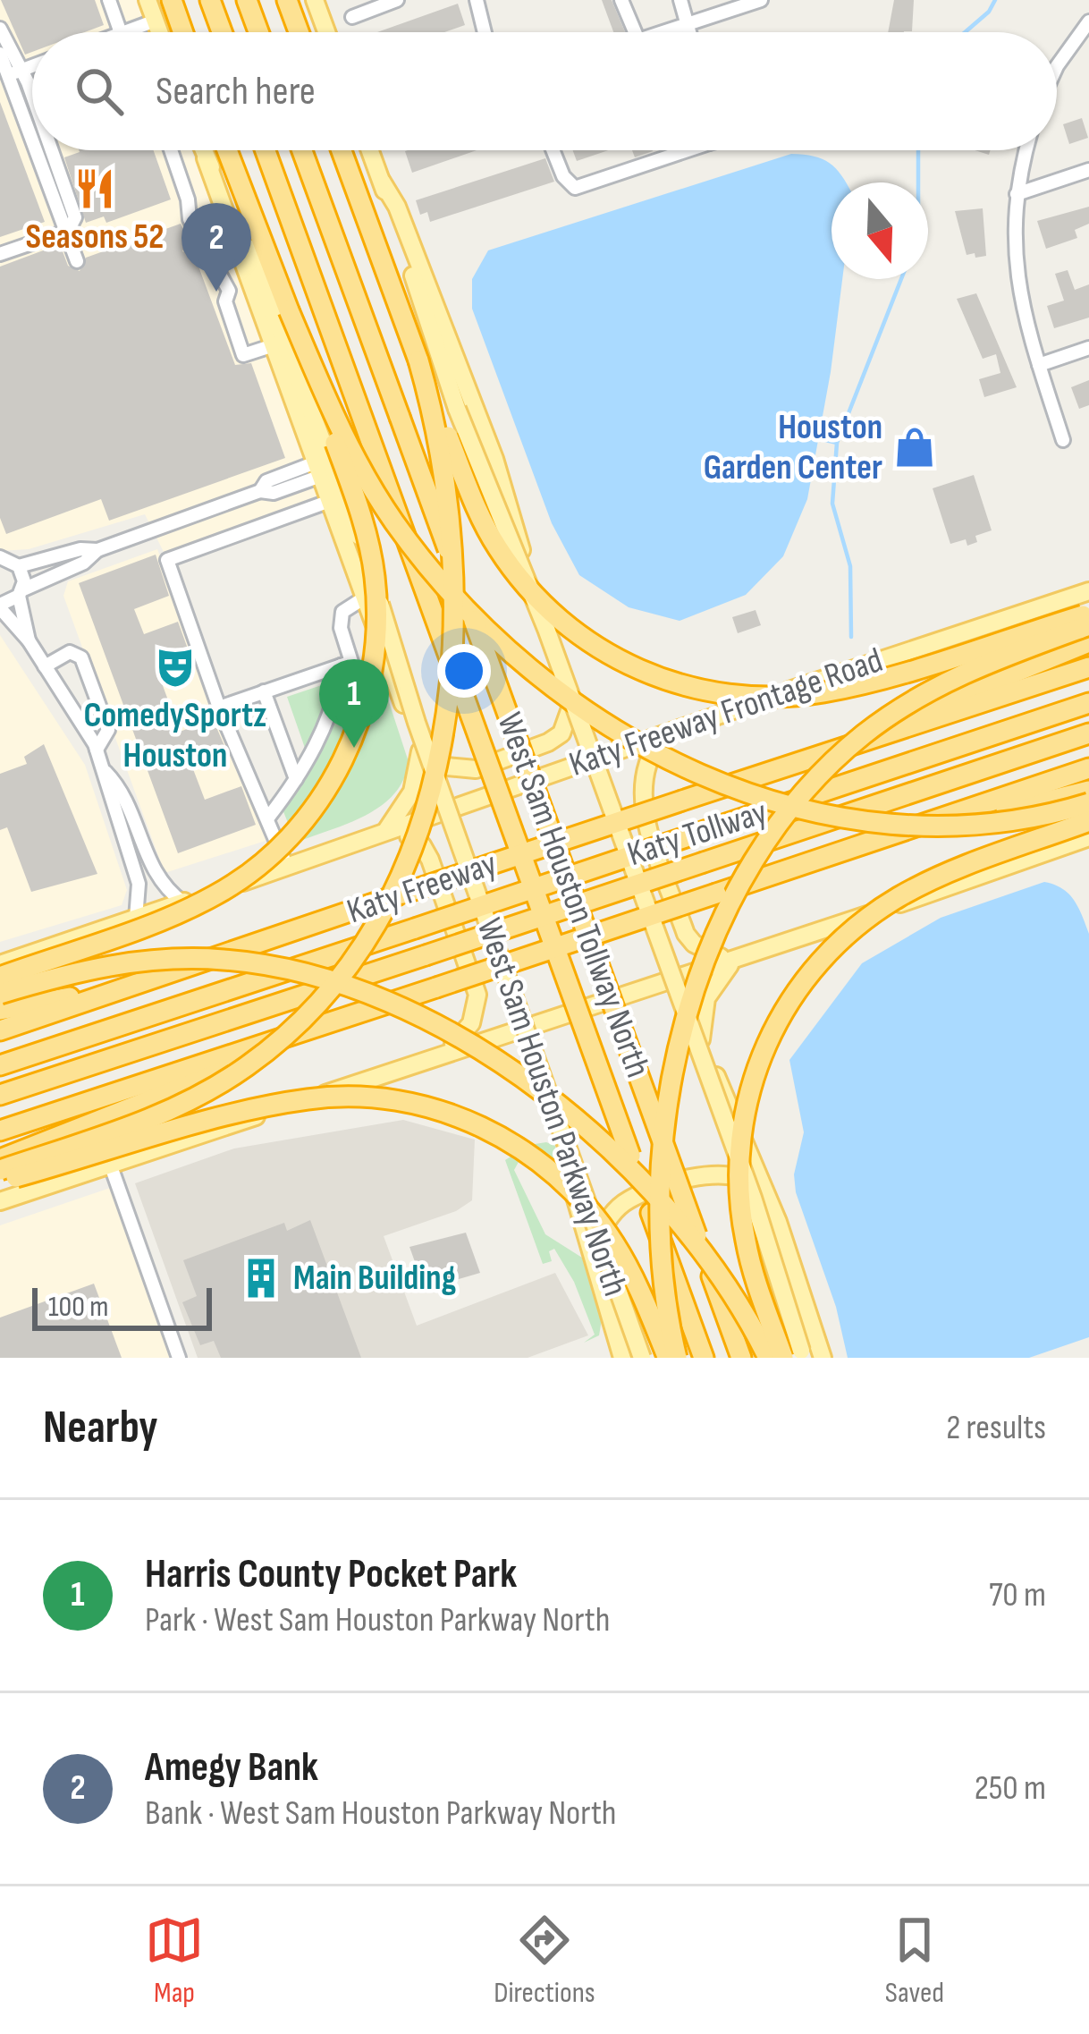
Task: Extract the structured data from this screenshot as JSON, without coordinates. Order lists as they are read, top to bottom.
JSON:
{
  "streets": {
    "highway": ["Katy Tollway", "Katy Freeway", "West Sam Houston Tollway North"],
    "main road": ["Katy Freeway Frontage Road", "West Sam Houston Parkway North"]
  },
  "places": {
    "restaurant": ["Seasons 52"],
    "shop": ["Houston Garden Center"],
    "theatre": ["ComedySportz Houston"],
    "building": ["Main Building"]
  },
  "scale_bar": "100 m",
  "north": "bottom",
  "page": {
    "search": "Search here",
    "pins": ["2", "1"],
    "scale": "100 m",
    "heading": ["Nearby", "2 results"],
    "list": [
      {
        "mark": "1",
        "name": "Harris County Pocket Park",
        "note": "Park · West Sam Houston Parkway North",
        "value": "70 m"
      },
      {
        "mark": "2",
        "name": "Amegy Bank",
        "note": "Bank · West Sam Houston Parkway North",
        "value": "250 m"
      }
    ],
    "nav": ["Map", "Directions", "Saved"]
  }
}
